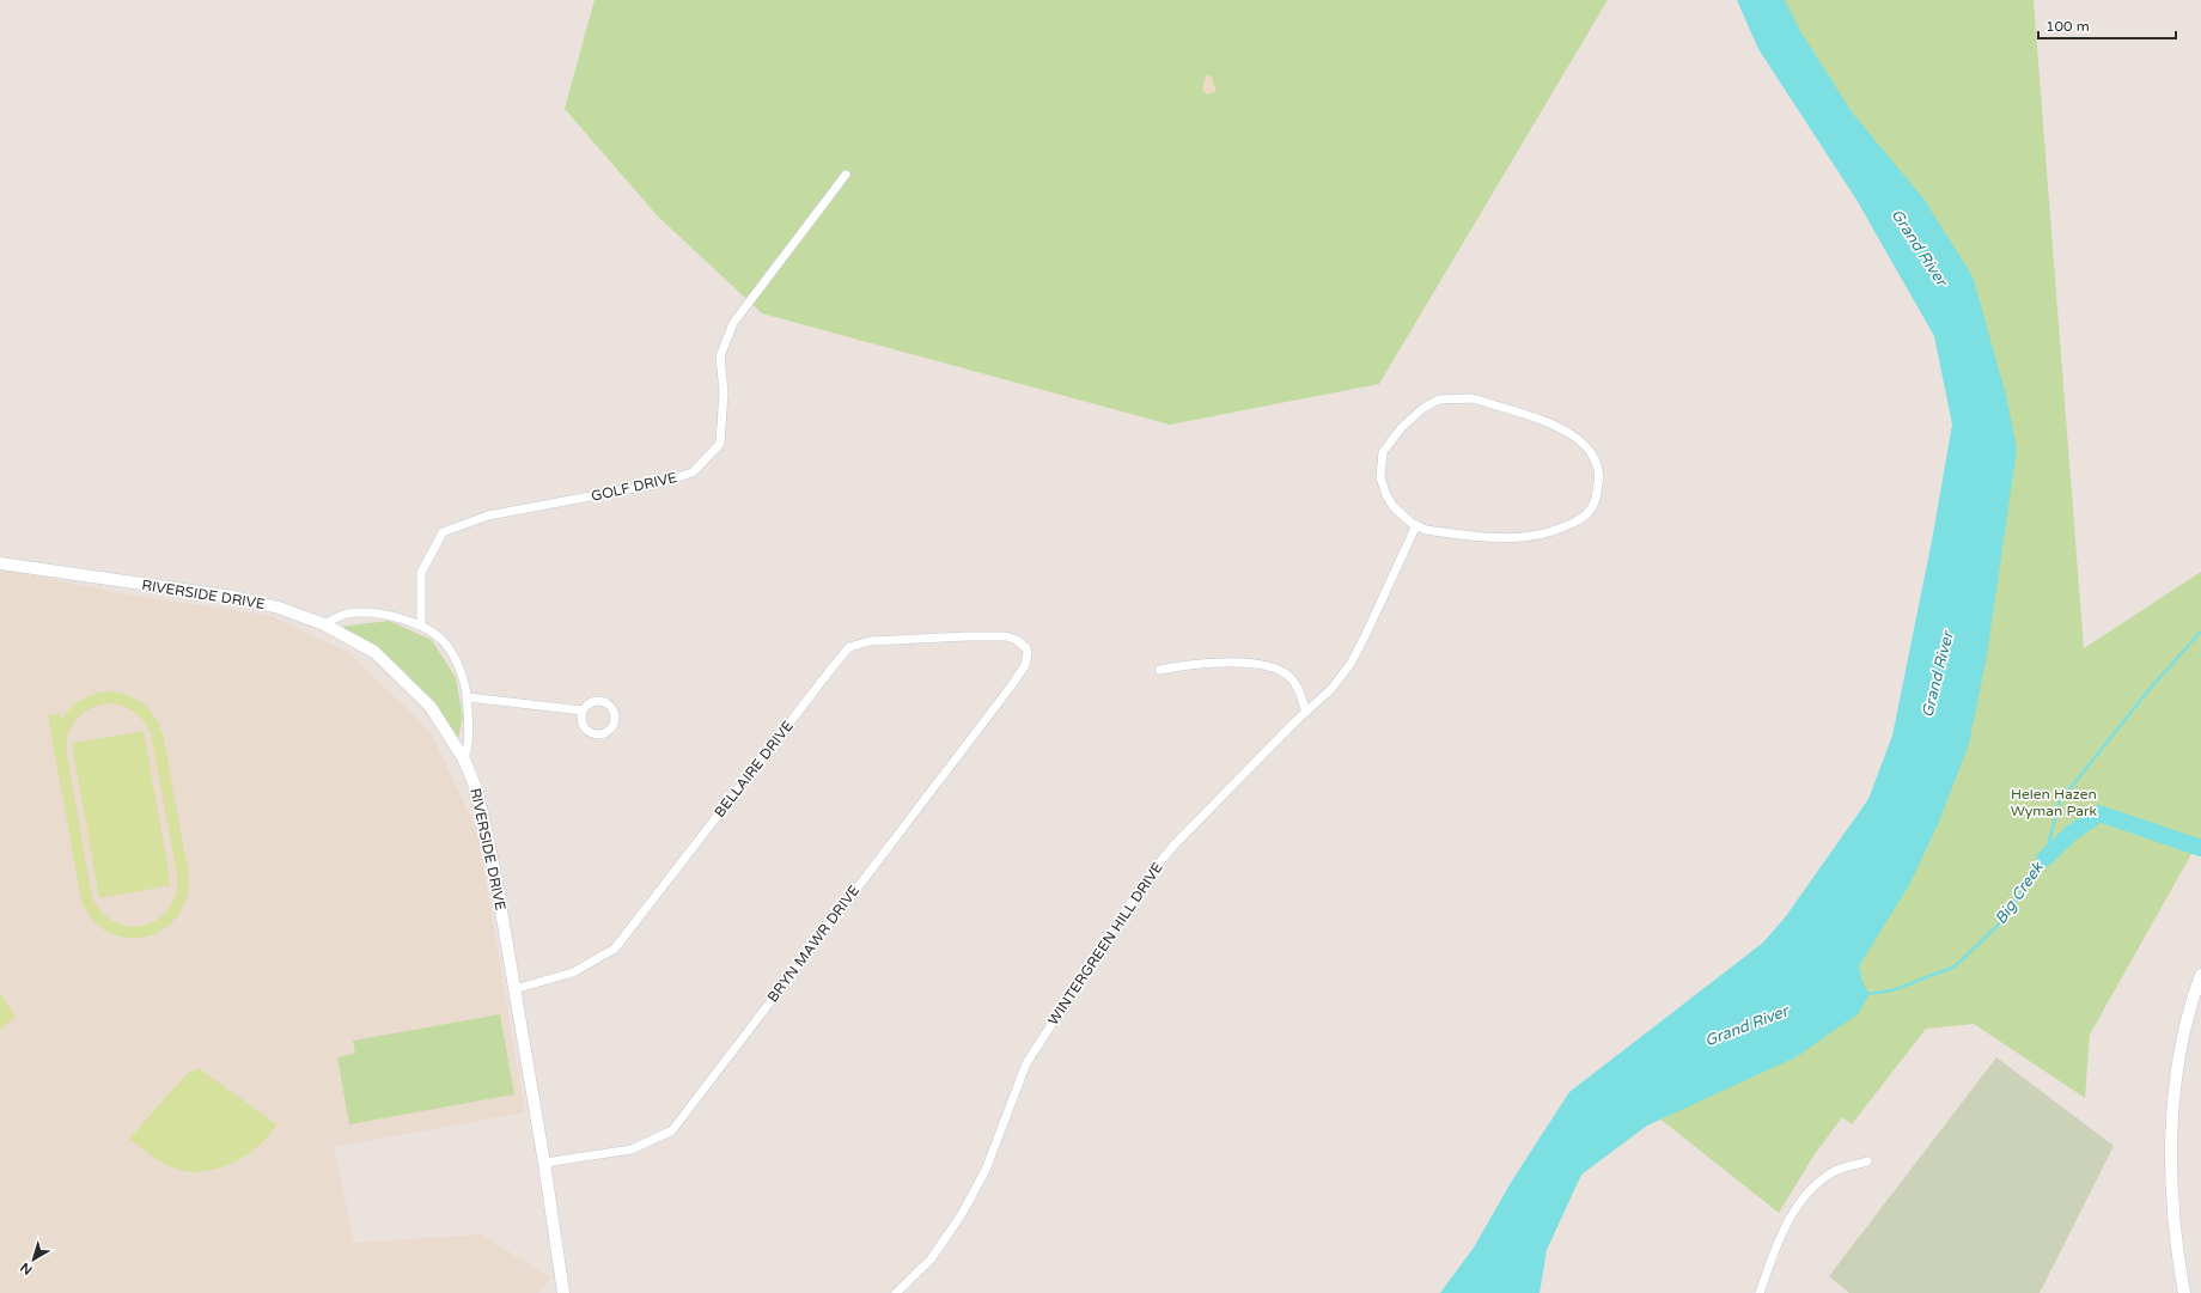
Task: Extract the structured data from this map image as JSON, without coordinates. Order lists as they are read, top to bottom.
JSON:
{
  "streets": {
    "main road": ["RIVERSIDE DRIVE"],
    "street": [
      "GOLF DRIVE",
      "BELLAIRE DRIVE",
      "BRYN MAWR DRIVE",
      "WINTERGREEN HILL DRIVE"
    ]
  },
  "crossings": [
    ["RIVERSIDE DRIVE", "BELLAIRE DRIVE"],
    ["RIVERSIDE DRIVE", "BRYN MAWR DRIVE"],
    ["BELLAIRE DRIVE", "BRYN MAWR DRIVE"]
  ],
  "water": ["Grand River", "Big Creek"],
  "parks": ["Helen Hazen Wyman Park"],
  "scale_bar": "100 m",
  "north": "bottom left"
}
